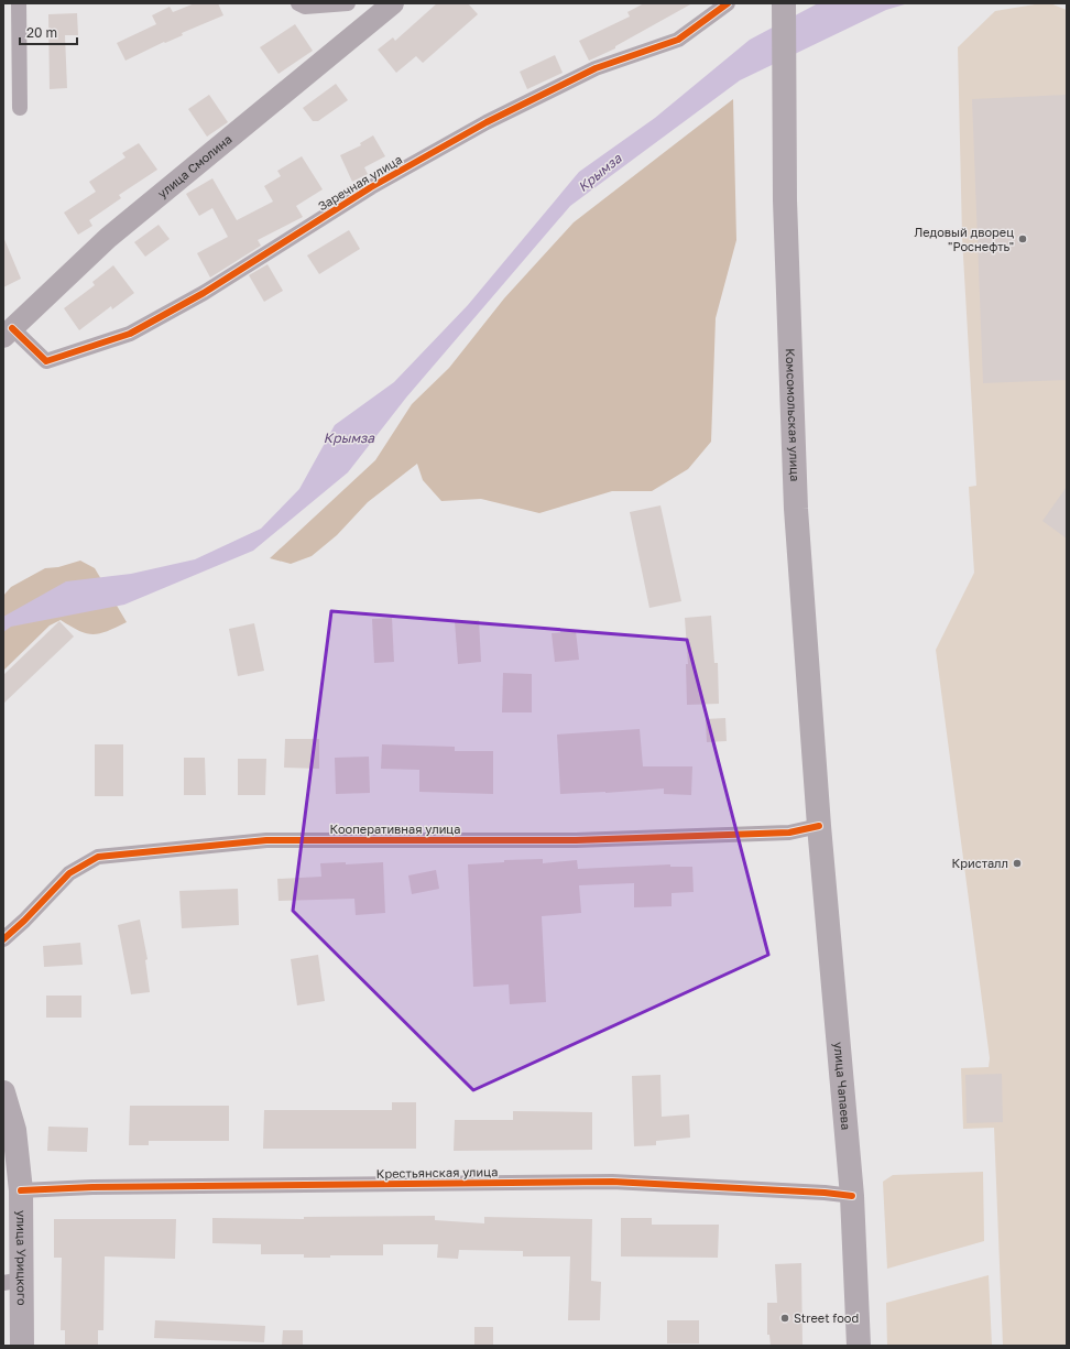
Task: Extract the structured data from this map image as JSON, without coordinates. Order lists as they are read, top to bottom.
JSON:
{
  "streets": {
    "main road": ["Комсомольская улица", "улица Чапаева", "улица Урицкого"],
    "street": [
      "улица Смолина",
      "Заречная улица",
      "Кооперативная улица",
      "Крестьянская улица"
    ]
  },
  "crossings": [
    ["улица Смолина", "Заречная улица"],
    ["Комсомольская улица", "Кооперативная улица"],
    ["Комсомольская улица", "улица Чапаева"],
    ["Кооперативная улица", "улица Чапаева"],
    ["улица Чапаева", "Крестьянская улица"],
    ["Крестьянская улица", "улица Урицкого"]
  ],
  "water": ["Крымза"],
  "places": ["Ледовый дворец \"Роснефть\"", "Кристалл", "Street food"],
  "scale_bar": "20 m"
}
